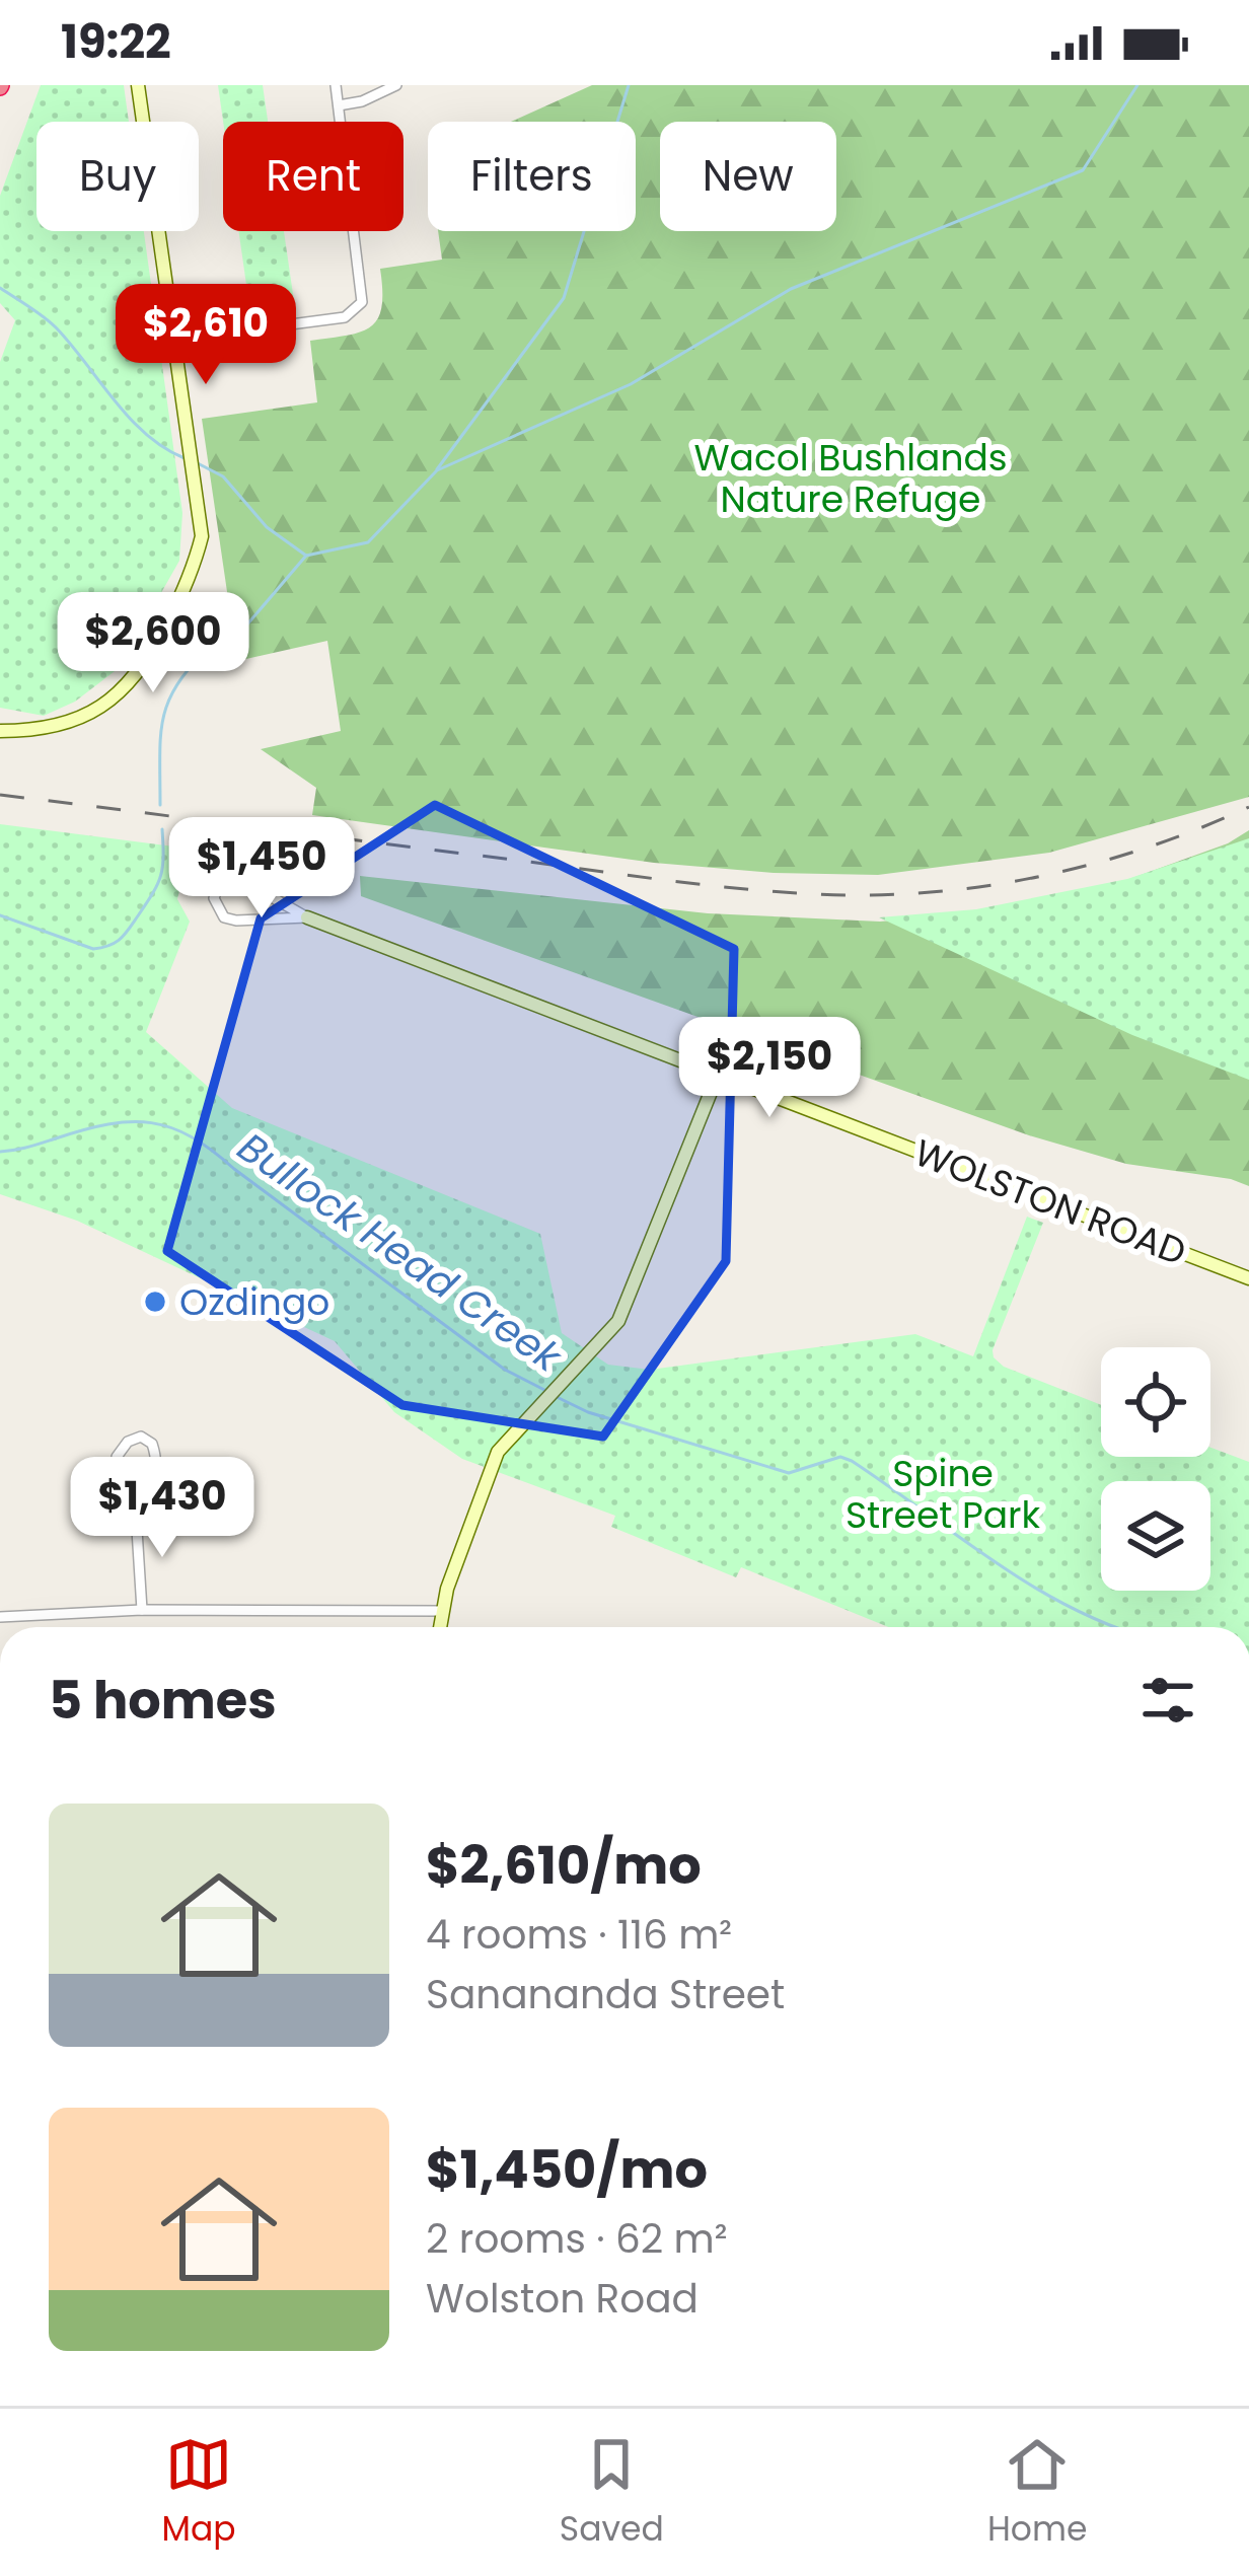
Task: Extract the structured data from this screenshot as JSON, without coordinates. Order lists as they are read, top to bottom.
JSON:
{
  "streets": {
    "street": ["WOLSTON ROAD"]
  },
  "water": ["Bullock Head Creek"],
  "parks": ["Wacol Bushlands Nature Refuge", "Spine Street Park"],
  "places": ["Ozdingo"],
  "page": {
    "status": "19:22",
    "chip": [
      "Buy",
      "Rent",
      "Filters",
      "New"
    ],
    "price": [
      "$2,610",
      "$2,600",
      "$1,450",
      "$2,150",
      "$1,430"
    ],
    "heading": "5 homes",
    "list": [
      {
        "name": "$2,610/mo",
        "note": "4 rooms · 116 m² · Sanananda Street"
      },
      {
        "name": "$1,450/mo",
        "note": "2 rooms · 62 m² · Wolston Road"
      }
    ],
    "tabs": ["Map", "Saved", "Home"]
  }
}
